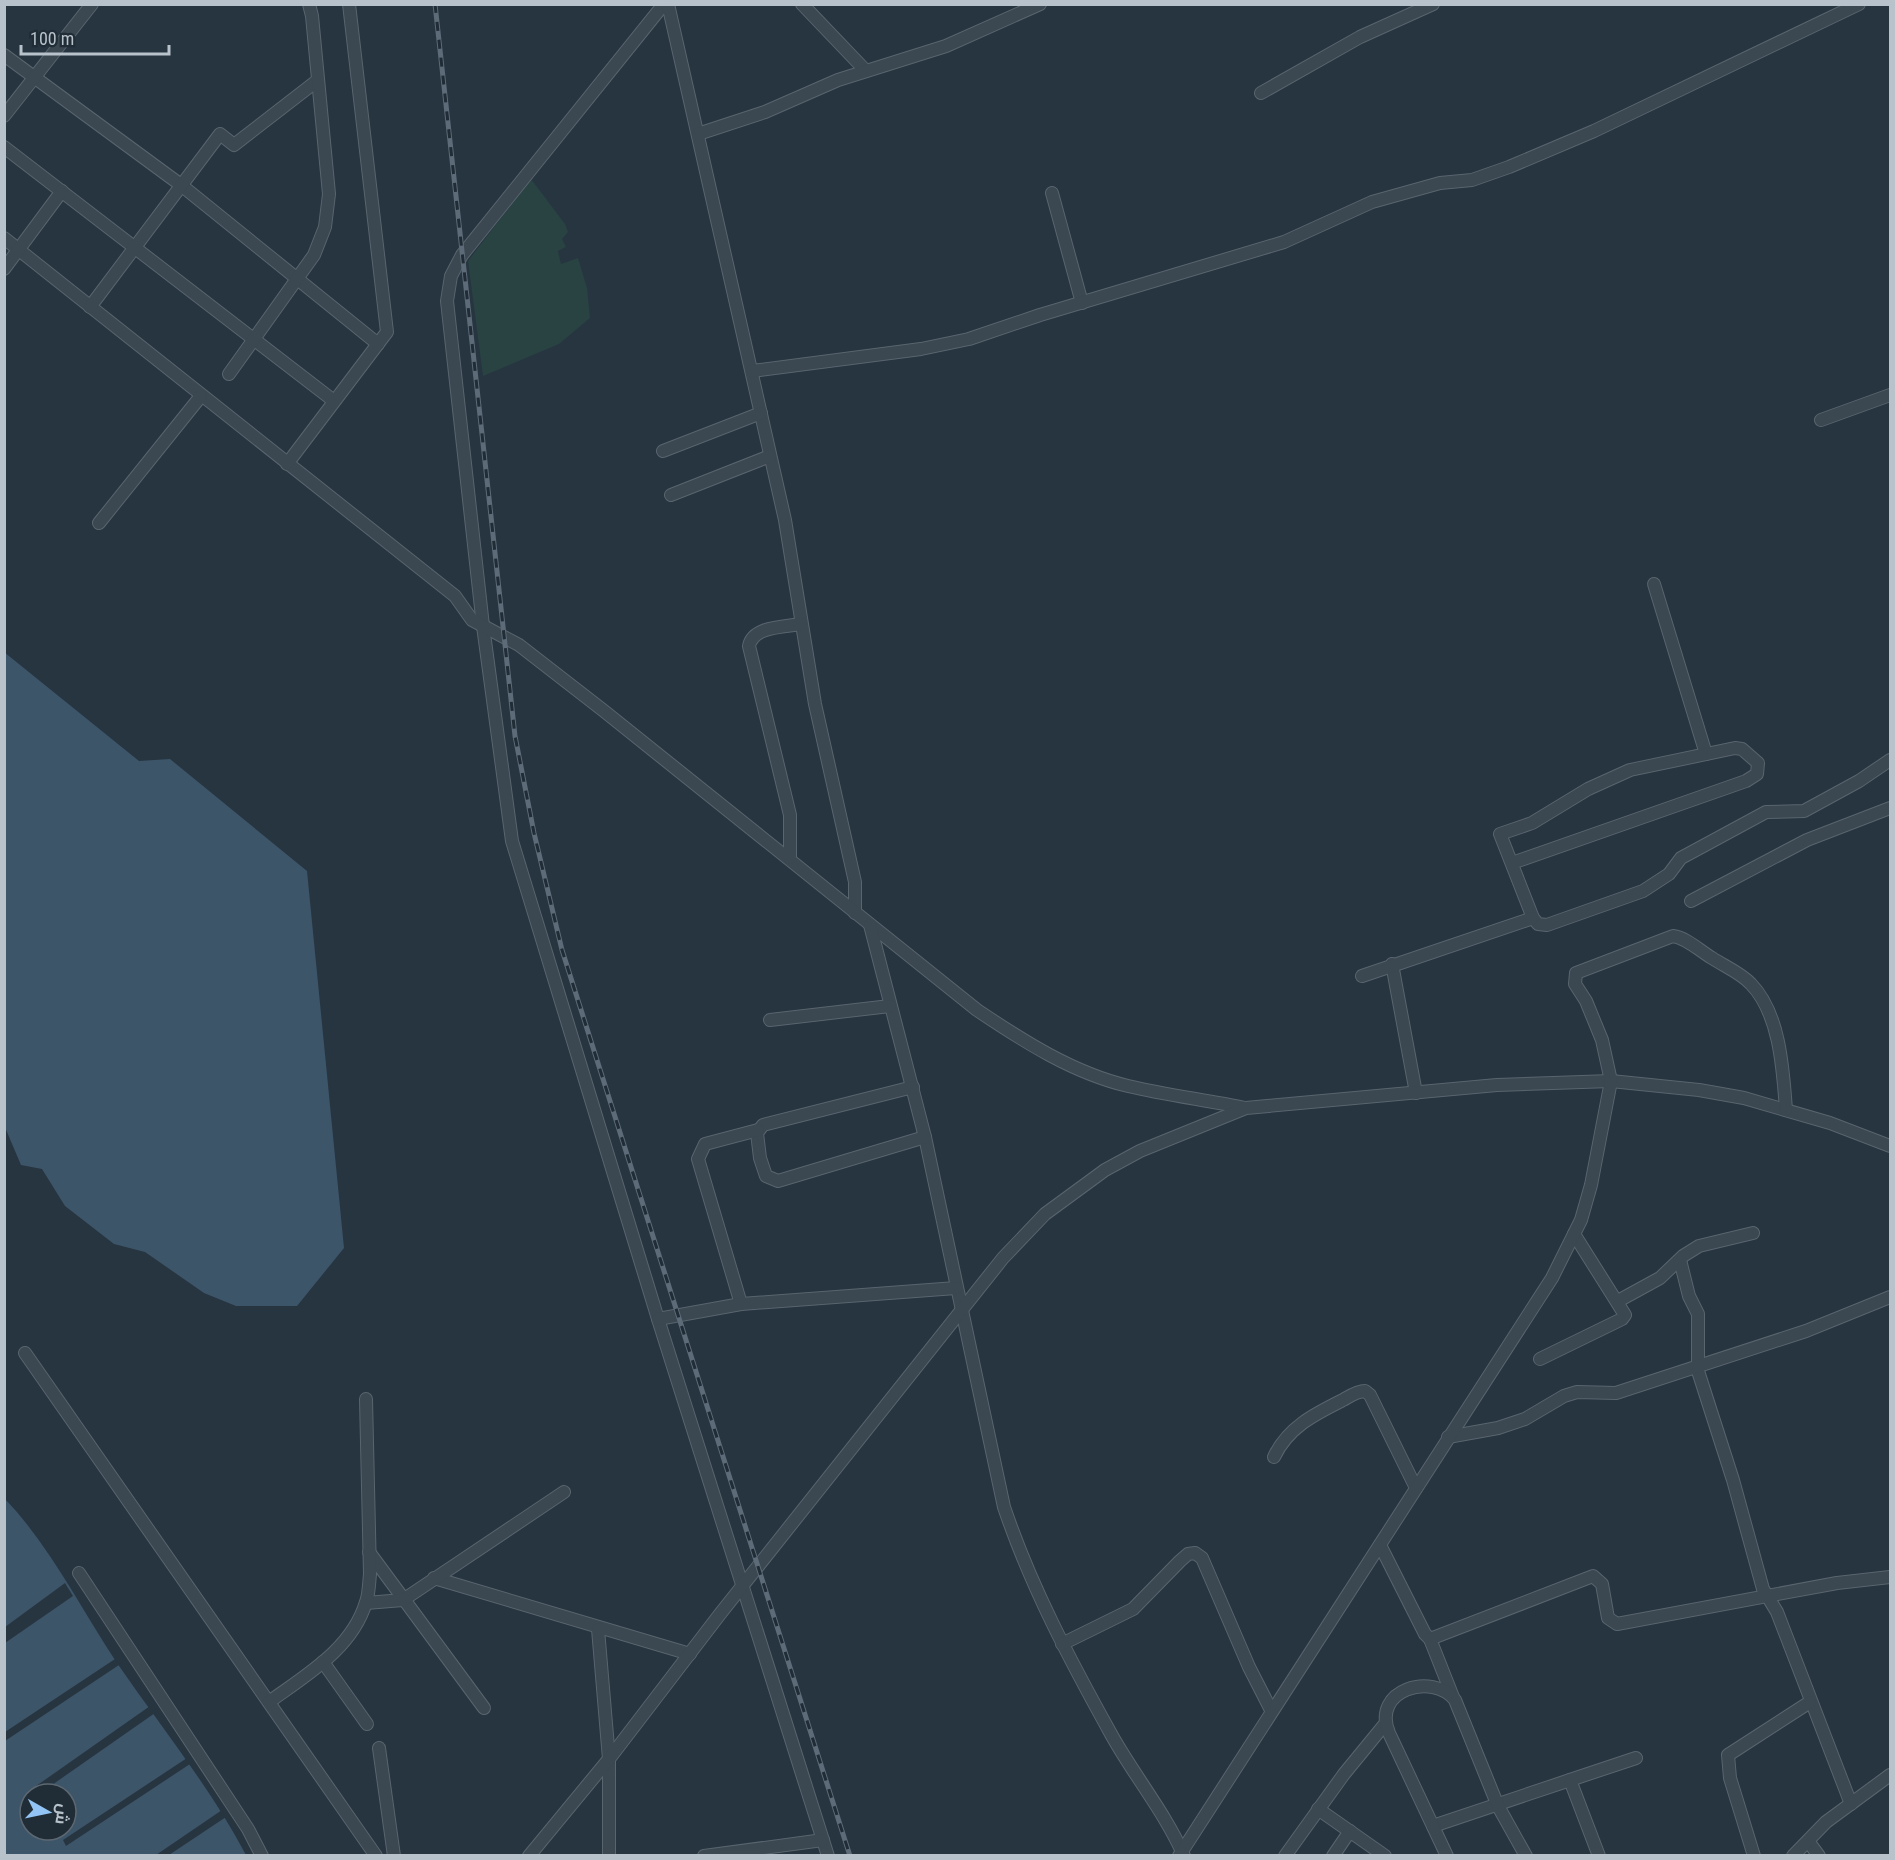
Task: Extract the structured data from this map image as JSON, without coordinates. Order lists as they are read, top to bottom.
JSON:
{
  "scale_bar": "100 m",
  "north": "right"
}
